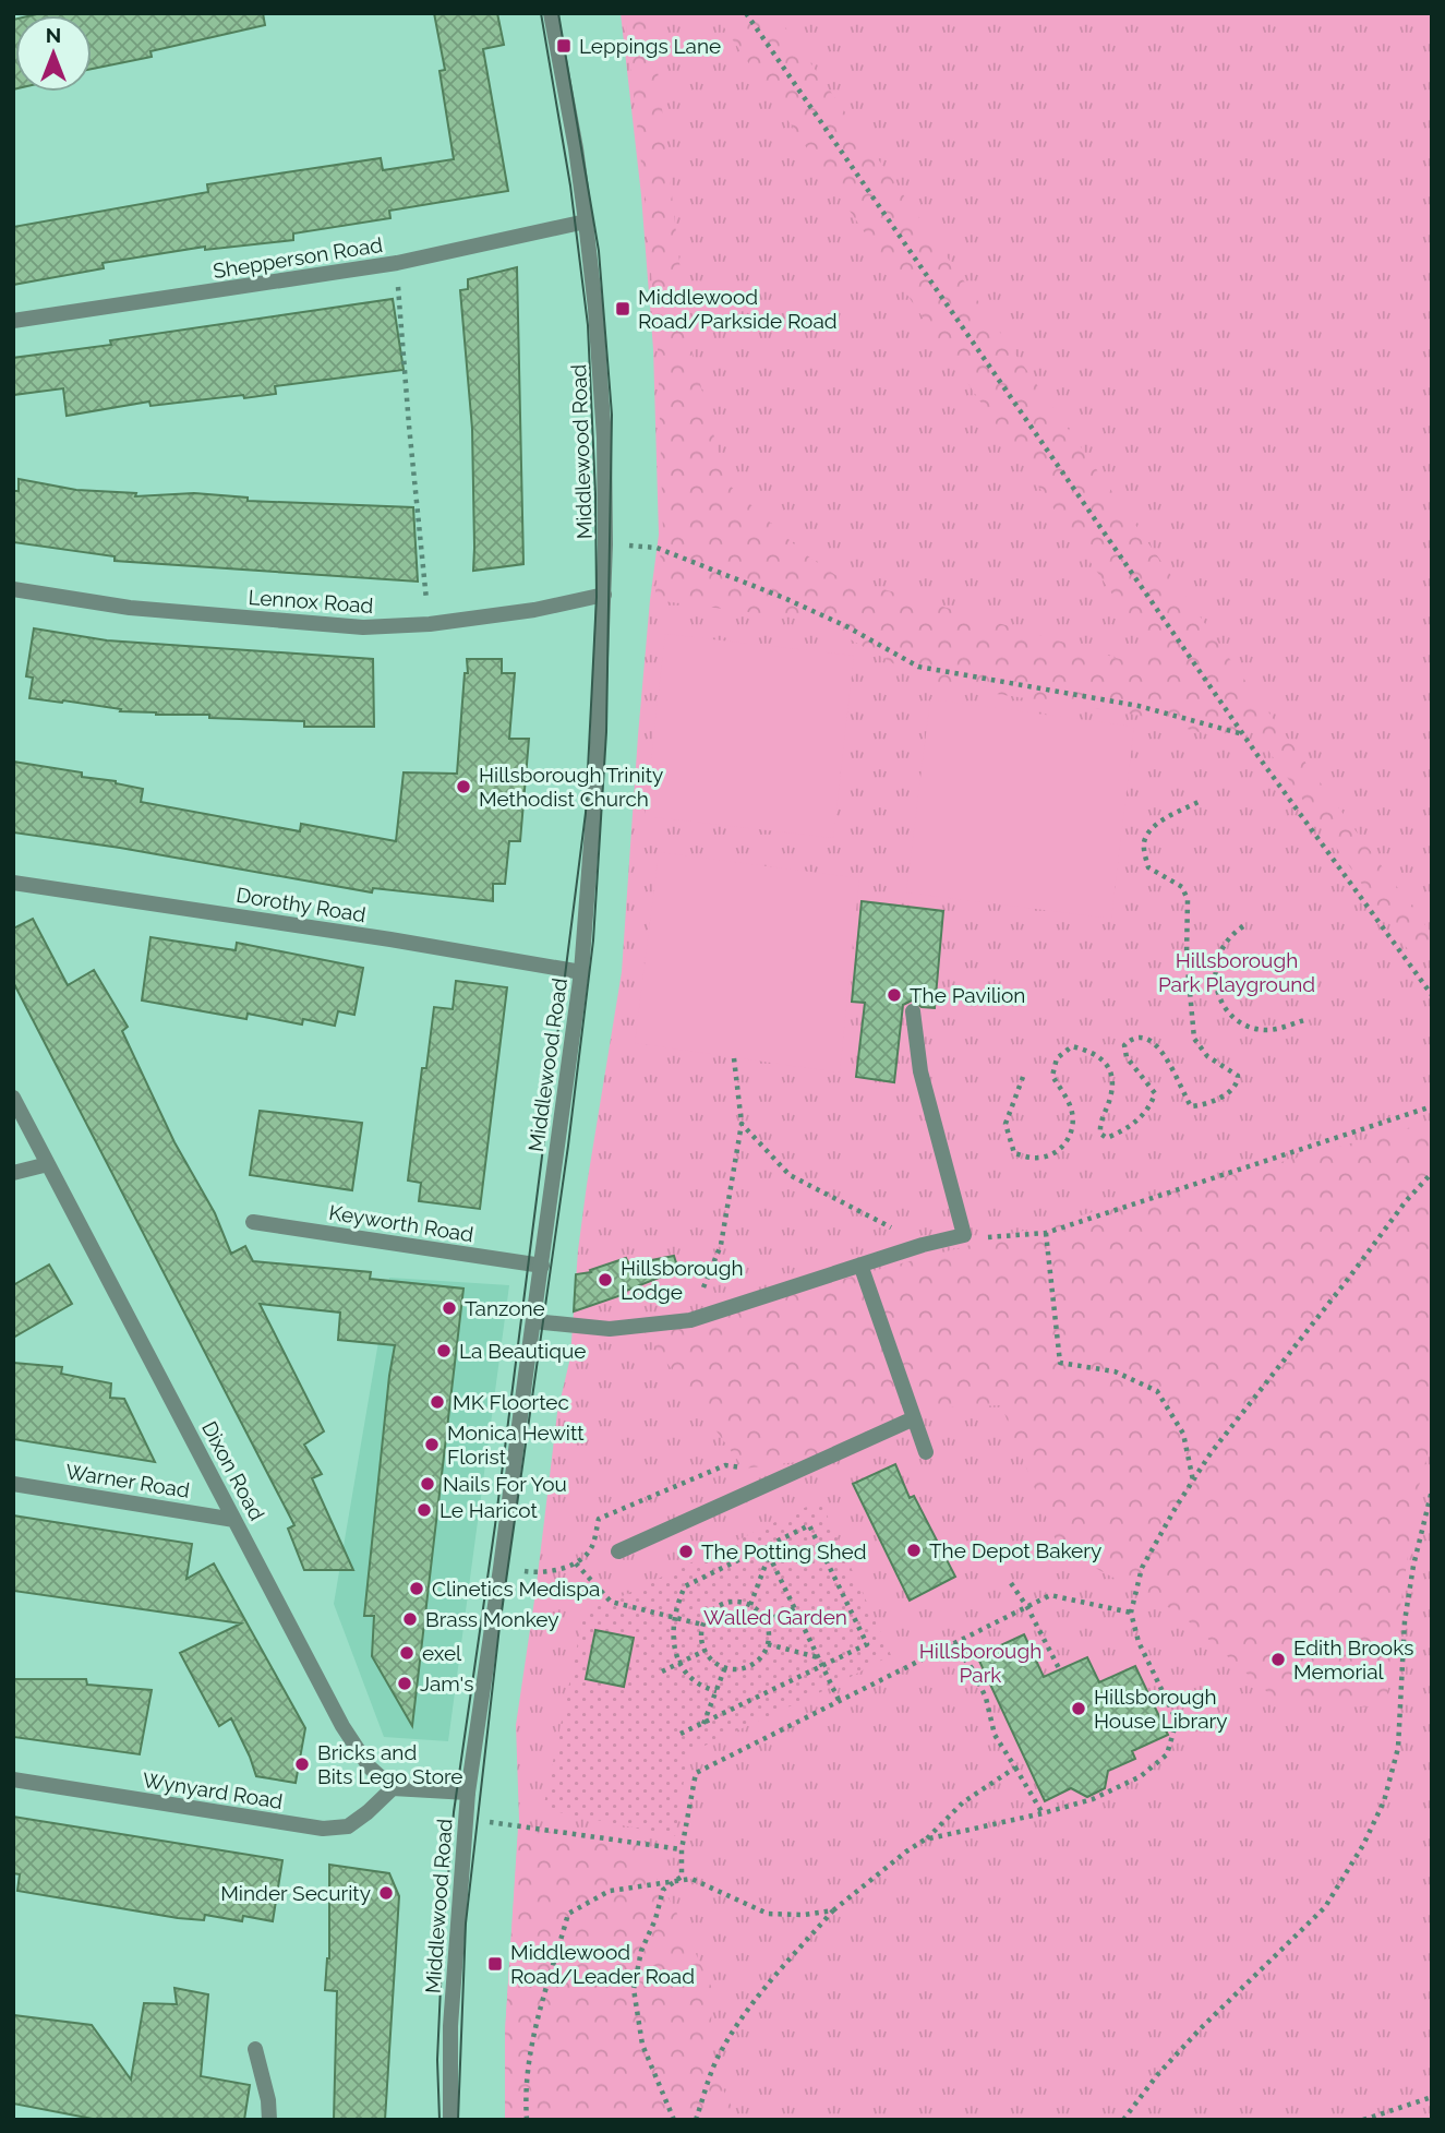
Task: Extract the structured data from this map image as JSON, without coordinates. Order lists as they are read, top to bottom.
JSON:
{
  "streets": {
    "street": [
      "Shepperson Road",
      "Middlewood Road",
      "Lennox Road",
      "Dorothy Road",
      "Keyworth Road",
      "Dixon Road",
      "Warner Road",
      "Wynyard Road"
    ]
  },
  "crossings": [
    ["Shepperson Road", "Middlewood Road"],
    ["Middlewood Road", "Lennox Road"],
    ["Middlewood Road", "Dorothy Road"],
    ["Middlewood Road", "Keyworth Road"],
    ["Dixon Road", "Warner Road"],
    ["Dixon Road", "Wynyard Road"]
  ],
  "parks": ["Hillsborough Park Playground", "Walled Garden", "Hillsborough Park"],
  "places": {
    "transit": ["Leppings Lane", "Middlewood Road/Parkside Road", "Middlewood Road/Leader Road"],
    "other": [
      "Hillsborough Trinity Methodist Church",
      "The Pavilion",
      "Hillsborough Lodge",
      "Tanzone",
      "La Beautique",
      "MK Floortec",
      "Monica Hewitt Florist",
      "Nails For You",
      "Le Haricot",
      "The Depot Bakery",
      "The Potting Shed",
      "Clinetics Medispa",
      "Brass Monkey",
      "exel",
      "Edith Brooks Memorial",
      "Jam's",
      "Hillsborough House Library",
      "Bricks and Bits Lego Store",
      "Minder Security"
    ]
  },
  "north": "top"
}
